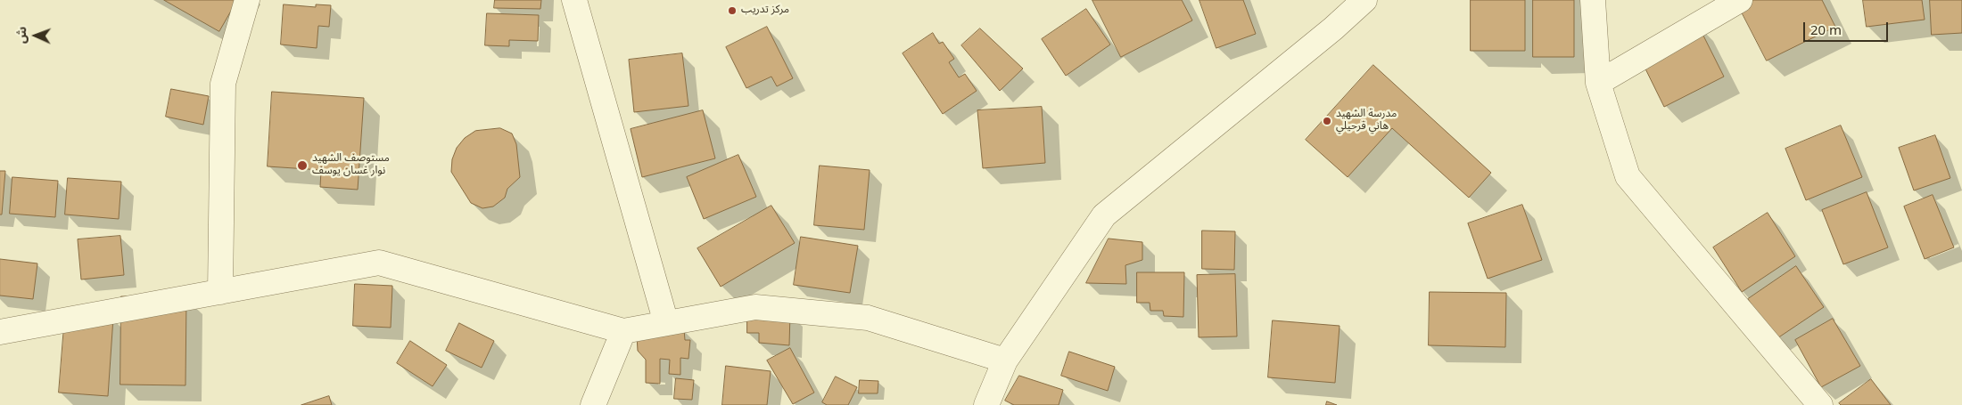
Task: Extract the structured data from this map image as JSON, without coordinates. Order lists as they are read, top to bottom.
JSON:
{
  "places": ["مركز تدريب", "مدرسة الشهيد هاني قرحيلي", "مستوصف الشهيد نوار غسان يوسف"],
  "scale_bar": "20 m",
  "north": "left"
}
